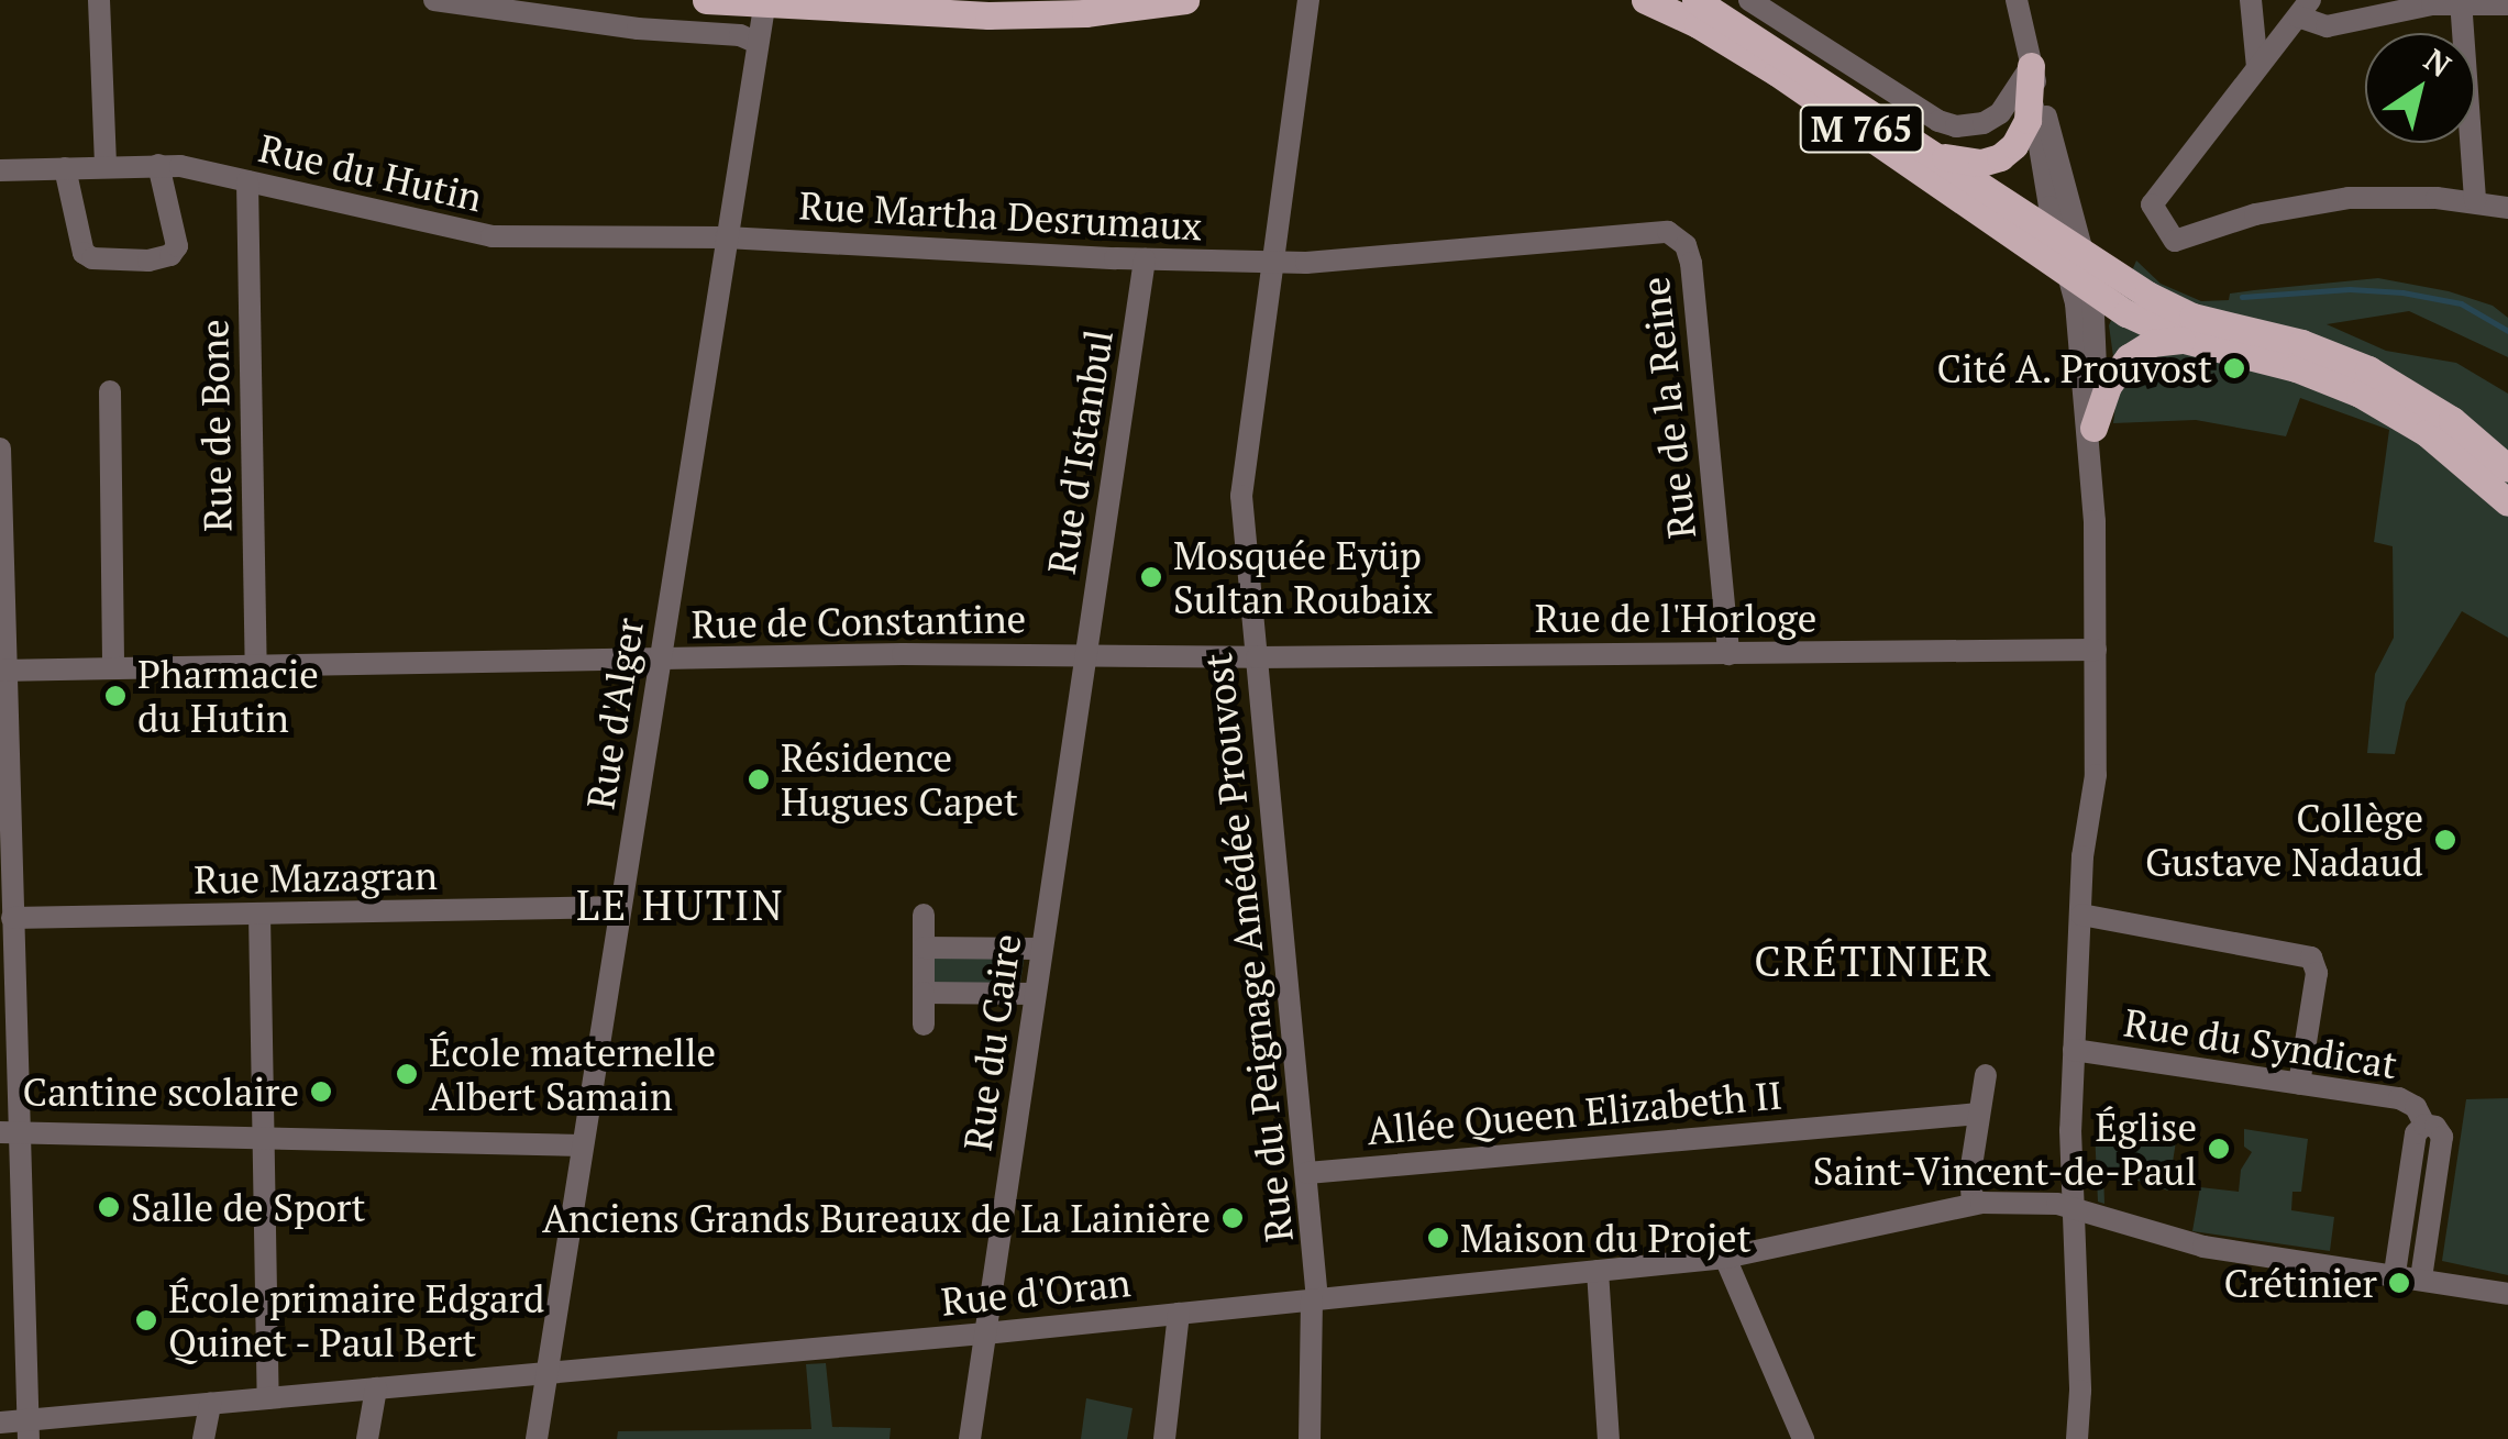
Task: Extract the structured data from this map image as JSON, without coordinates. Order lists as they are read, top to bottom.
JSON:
{
  "streets": {
    "main road": ["M 765"],
    "street": [
      "Rue du Hutin",
      "Rue Martha Desrumaux",
      "Rue de la Reine",
      "Rue de Bone",
      "Rue d'Istanbul",
      "Rue de l'Horloge",
      "Rue de Constantine",
      "Rue d'Alger",
      "Rue Mazagran",
      "Rue du Peignage Amédée Prouvost",
      "Rue du Caire",
      "Rue du Syndicat",
      "Allée Queen Elizabeth II",
      "Rue d'Oran"
    ]
  },
  "crossings": [
    ["Rue du Hutin", "Rue Martha Desrumaux"],
    ["Rue du Hutin", "Rue de Bone"],
    ["Rue du Hutin", "Rue d'Alger"],
    ["Rue Martha Desrumaux", "Rue de la Reine"],
    ["Rue Martha Desrumaux", "Rue d'Istanbul"],
    ["Rue Martha Desrumaux", "Rue d'Alger"],
    ["Rue Martha Desrumaux", "Rue du Peignage Amédée Prouvost"],
    ["Rue de la Reine", "Rue de l'Horloge"],
    ["Rue de la Reine", "Rue du Peignage Amédée Prouvost"],
    ["Rue de Bone", "Rue de Constantine"],
    ["Rue d'Istanbul", "Rue de Constantine"],
    ["Rue d'Istanbul", "Rue du Caire"],
    ["Rue de l'Horloge", "Rue de Constantine"],
    ["Rue de l'Horloge", "Rue du Peignage Amédée Prouvost"],
    ["Rue de Constantine", "Rue d'Alger"],
    ["Rue de Constantine", "Rue du Peignage Amédée Prouvost"],
    ["Rue de Constantine", "Rue du Caire"],
    ["Rue d'Alger", "Rue Mazagran"],
    ["Rue d'Alger", "Rue d'Oran"],
    ["Rue du Peignage Amédée Prouvost", "Allée Queen Elizabeth II"],
    ["Rue du Peignage Amédée Prouvost", "Rue d'Oran"],
    ["Rue du Caire", "Rue d'Oran"]
  ],
  "districts": ["LE HUTIN", "CRÉTINIER"],
  "places": [
    "Cité A. Prouvost",
    "Mosquée Eyüp Sultan Roubaix",
    "Pharmacie du Hutin",
    "Résidence Hugues Capet",
    "Collège Gustave Nadaud",
    "École maternelle Albert Samain",
    "Cantine scolaire",
    "Église Saint-Vincent-de-Paul",
    "Salle de Sport",
    "Anciens Grands Bureaux de La Lainière",
    "Maison du Projet",
    "Crétinier",
    "École primaire Edgard Quinet - Paul Bert"
  ],
  "north": "top right"
}
